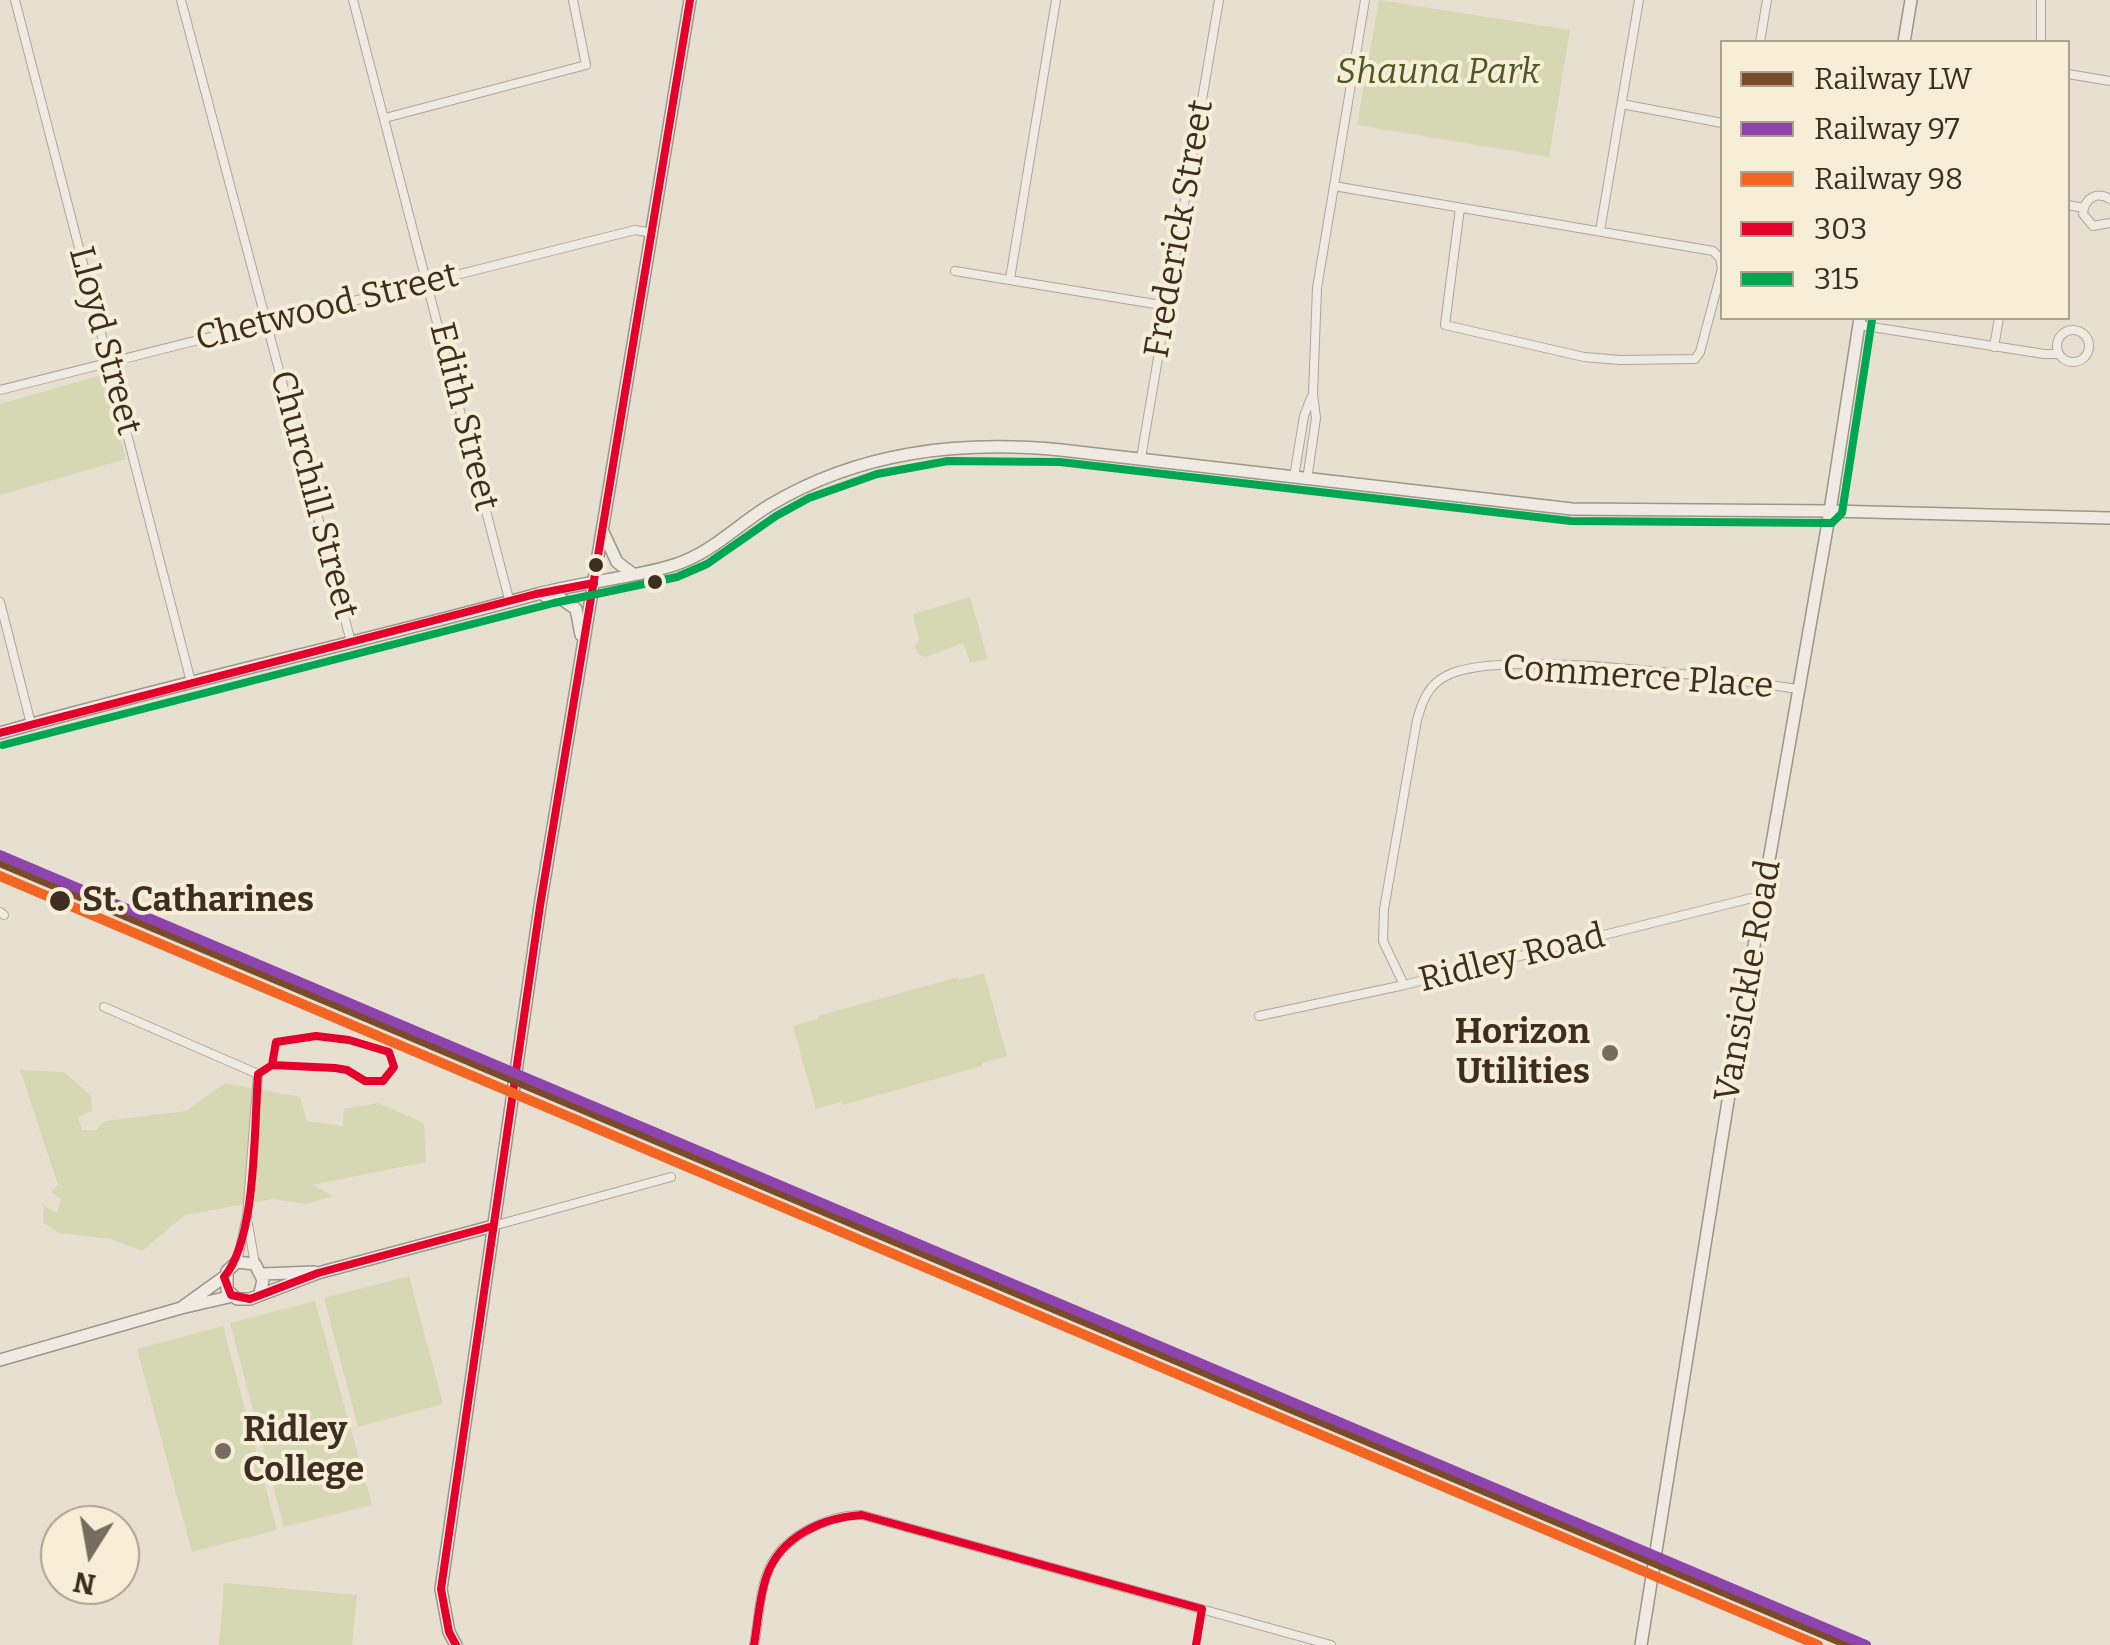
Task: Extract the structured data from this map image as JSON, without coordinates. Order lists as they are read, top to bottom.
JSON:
{
  "streets": {
    "main road": ["Vansickle Road"],
    "street": [
      "Frederick Street",
      "Chetwood Street",
      "Lloyd Street",
      "Edith Street",
      "Churchill Street",
      "Commerce Place",
      "Ridley Road"
    ]
  },
  "crossings": [
    ["Chetwood Street", "Lloyd Street"],
    ["Chetwood Street", "Edith Street"],
    ["Chetwood Street", "Churchill Street"],
    ["Commerce Place", "Ridley Road"],
    ["Commerce Place", "Vansickle Road"],
    ["Ridley Road", "Vansickle Road"]
  ],
  "parks": ["Shauna Park"],
  "places": ["St. Catharines", "Horizon Utilities", "Ridley College"],
  "lines": [
    "transit line 303",
    "transit line 315",
    "rail line 97",
    "rail line LW",
    "rail line 98"
  ],
  "legend": [
    "Railway LW",
    "Railway 97",
    "Railway 98",
    "303",
    "315"
  ],
  "north": "bottom"
}
